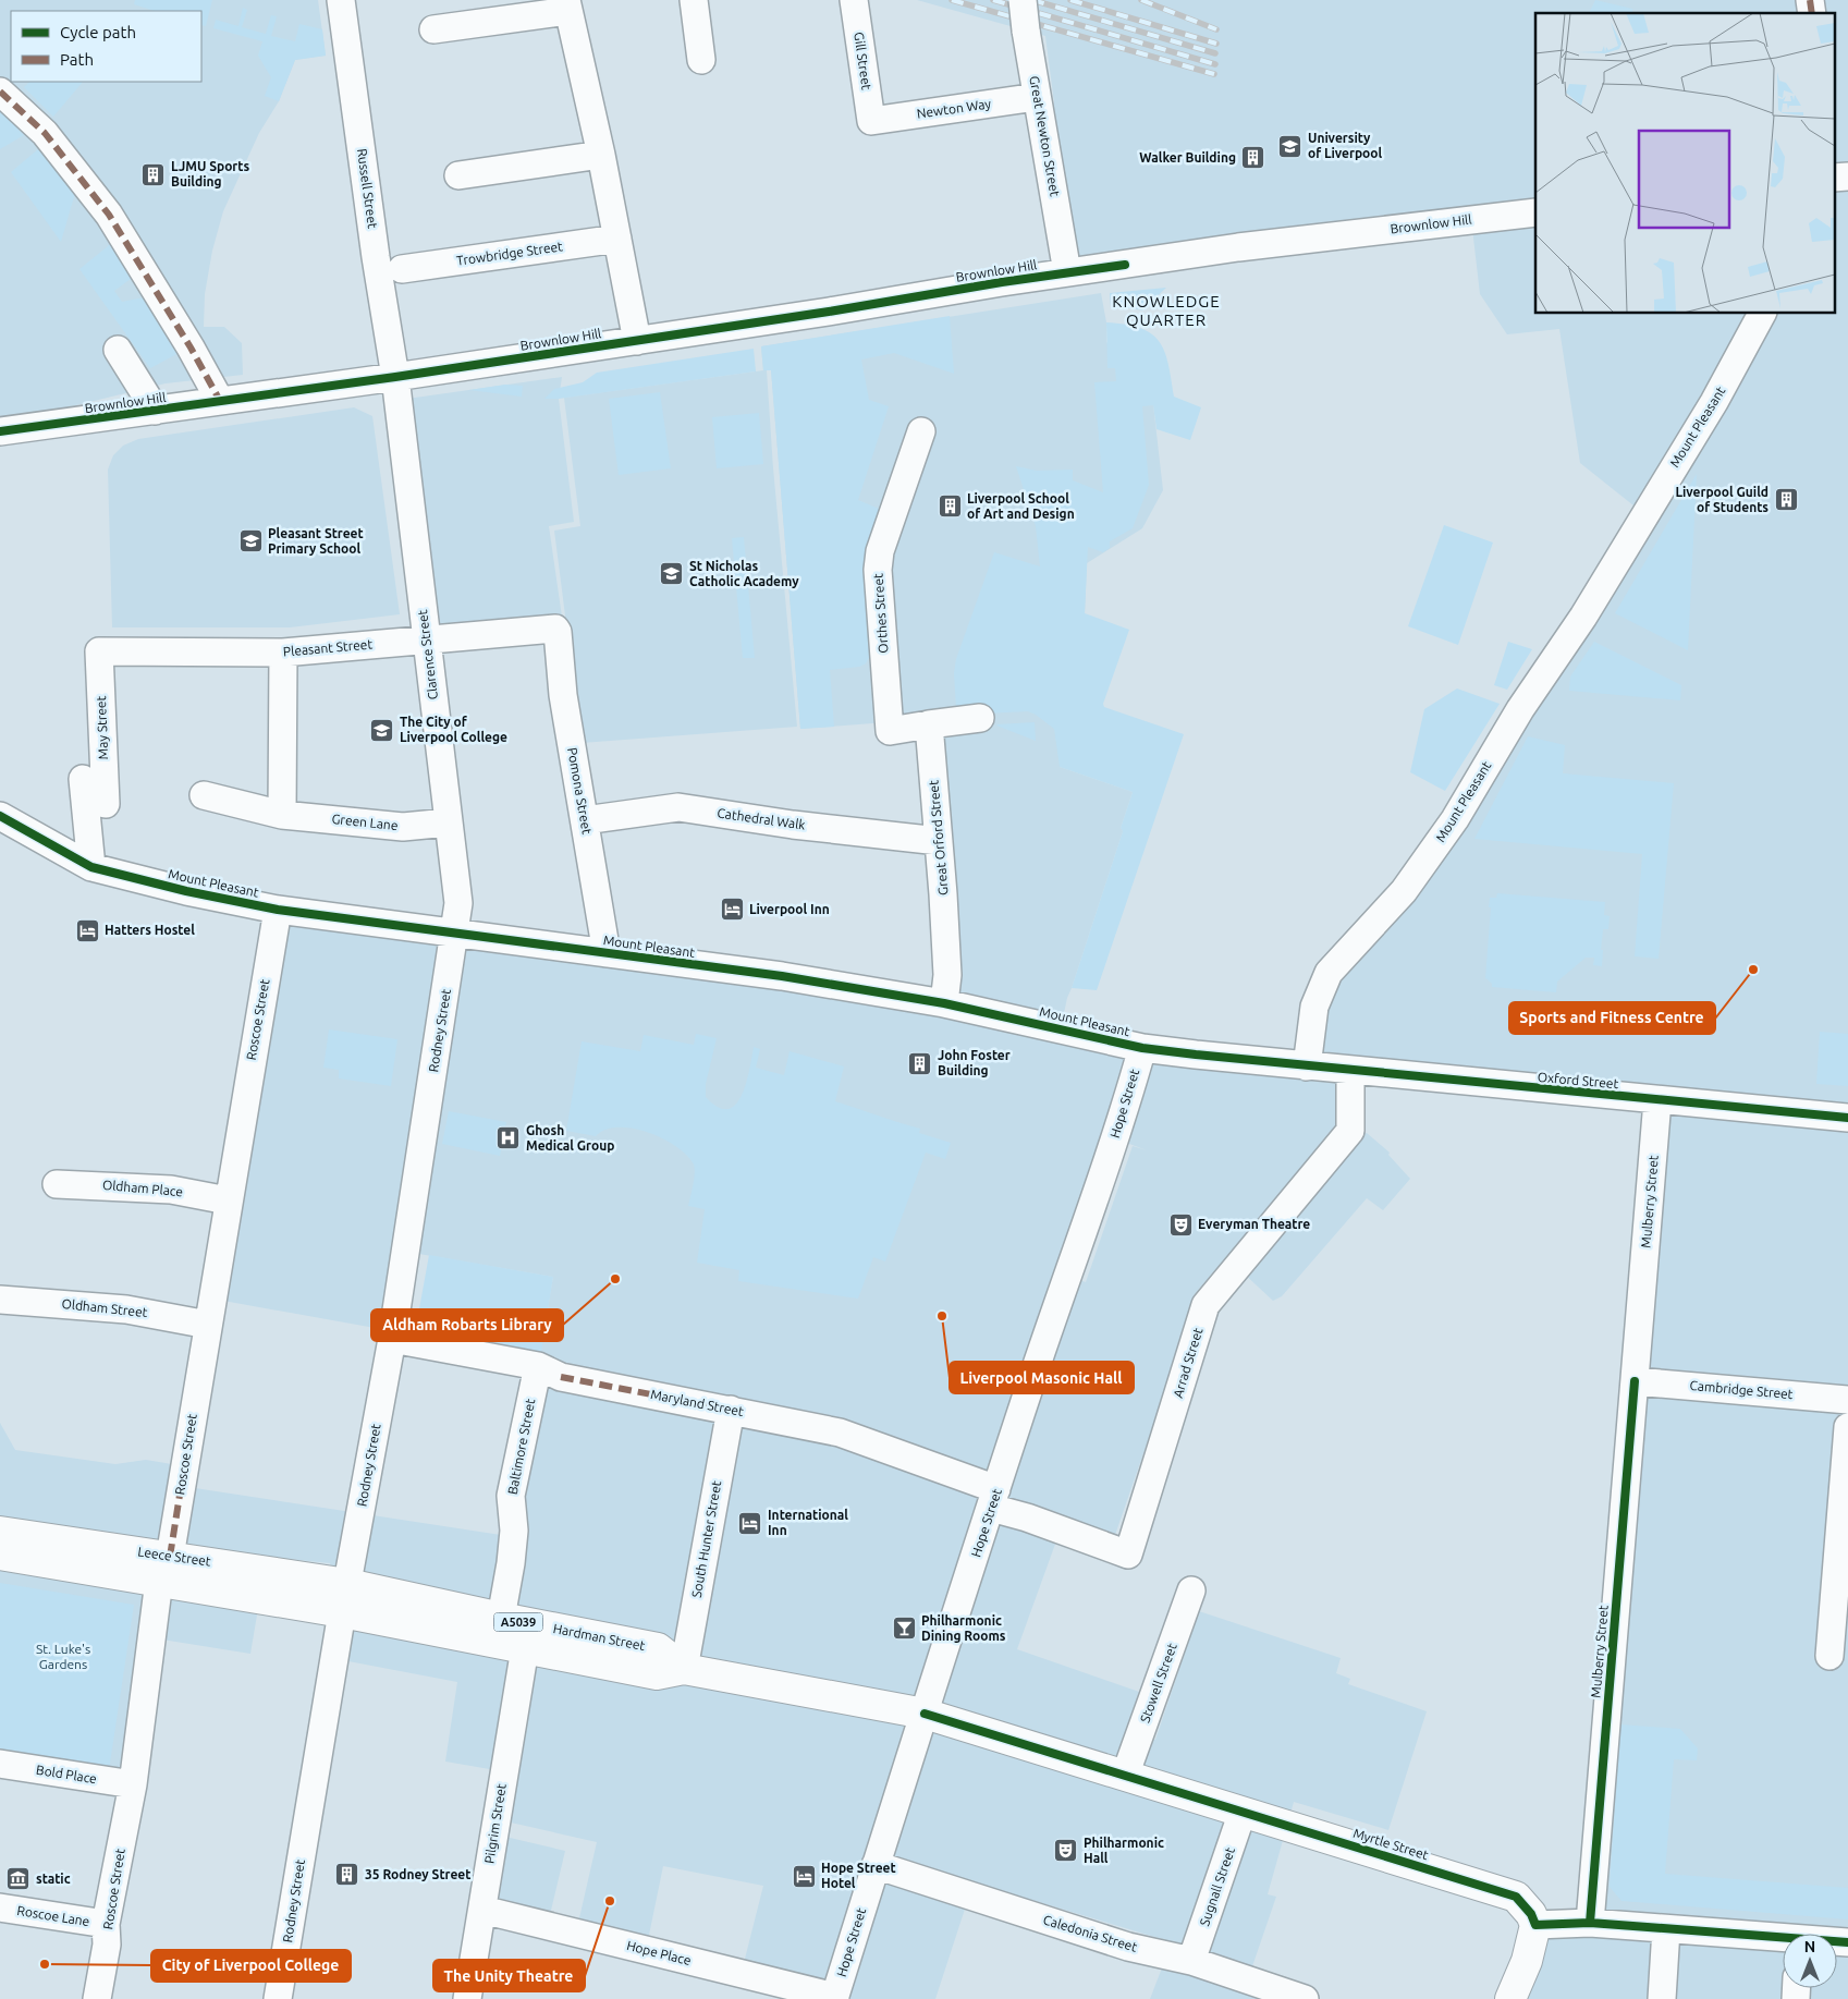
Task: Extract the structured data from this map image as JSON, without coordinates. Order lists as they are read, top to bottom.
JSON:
{
  "streets": {
    "main road": [
      "Leece Street",
      "A5039",
      "Hardman Street",
      "Myrtle Street"
    ],
    "street": [
      "Gill Street",
      "Newton Way",
      "Great Newton Street",
      "Russell Street",
      "Brownlow Hill",
      "Trowbridge Street",
      "Mount Pleasant",
      "Orthes Street",
      "Pleasant Street",
      "Clarence Street",
      "May Street",
      "Pomona Street",
      "Cathedral Walk",
      "Green Lane",
      "Great Orford Street",
      "Roscoe Street",
      "Rodney Street",
      "Oxford Street",
      "Hope Street",
      "Oldham Place",
      "Mulberry Street",
      "Oldham Street",
      "Arrad Street",
      "Cambridge Street",
      "Maryland Street",
      "Baltimore Street",
      "South Hunter Street",
      "Stowell Street",
      "Bold Place",
      "Pilgrim Street",
      "Sugnall Street",
      "Roscoe Lane",
      "Caledonia Street",
      "Hope Place"
    ]
  },
  "crossings": [
    ["Gill Street", "Newton Way"],
    ["Newton Way", "Great Newton Street"],
    ["Great Newton Street", "Brownlow Hill"],
    ["Russell Street", "Brownlow Hill"],
    ["Russell Street", "Clarence Street"],
    ["Brownlow Hill", "Clarence Street"],
    ["Mount Pleasant", "Clarence Street"],
    ["Mount Pleasant", "Pomona Street"],
    ["Mount Pleasant", "Great Orford Street"],
    ["Mount Pleasant", "Roscoe Street"],
    ["Mount Pleasant", "Rodney Street"],
    ["Mount Pleasant", "Oxford Street"],
    ["Mount Pleasant", "Hope Street"],
    ["Orthes Street", "Great Orford Street"],
    ["Pleasant Street", "Clarence Street"],
    ["Pleasant Street", "May Street"],
    ["Pleasant Street", "Pomona Street"],
    ["Clarence Street", "Green Lane"],
    ["Clarence Street", "Rodney Street"],
    ["Pomona Street", "Cathedral Walk"],
    ["Cathedral Walk", "Great Orford Street"],
    ["Roscoe Street", "Oldham Place"],
    ["Roscoe Street", "Oldham Street"],
    ["Roscoe Street", "Leece Street"],
    ["Roscoe Street", "Bold Place"],
    ["Roscoe Street", "Roscoe Lane"],
    ["Rodney Street", "Maryland Street"],
    ["Rodney Street", "Leece Street"],
    ["Rodney Street", "Hardman Street"],
    ["Oxford Street", "Mulberry Street"],
    ["Oxford Street", "Arrad Street"],
    ["Hope Street", "Arrad Street"],
    ["Hope Street", "Maryland Street"],
    ["Hope Street", "Hardman Street"],
    ["Hope Street", "Myrtle Street"],
    ["Hope Street", "Caledonia Street"],
    ["Hope Street", "Hope Place"],
    ["Mulberry Street", "Cambridge Street"],
    ["Arrad Street", "Maryland Street"],
    ["Maryland Street", "Baltimore Street"],
    ["Maryland Street", "South Hunter Street"],
    ["Baltimore Street", "Hardman Street"],
    ["South Hunter Street", "Hardman Street"],
    ["Leece Street", "Hardman Street"],
    ["Hardman Street", "Pilgrim Street"],
    ["Hardman Street", "Myrtle Street"],
    ["Stowell Street", "Myrtle Street"],
    ["Pilgrim Street", "Hope Place"],
    ["Myrtle Street", "Sugnall Street"],
    ["Sugnall Street", "Caledonia Street"]
  ],
  "districts": ["KNOWLEDGE QUARTER"],
  "parks": ["St. Luke's Gardens"],
  "places": {
    "school or university": [
      "University of Liverpool",
      "Pleasant Street Primary School",
      "St Nicholas Catholic Academy",
      "The City of Liverpool College"
    ],
    "building": [
      "Walker Building",
      "LJMU Sports Building",
      "Liverpool Guild of Students",
      "Liverpool School of Art and Design",
      "John Foster Building",
      "35 Rodney Street"
    ],
    "hotel": [
      "Liverpool Inn",
      "Hatters Hostel",
      "International Inn",
      "Hope Street Hotel"
    ],
    "other": [
      "Sports and Fitness Centre",
      "Aldham Robarts Library",
      "Liverpool Masonic Hall",
      "The Unity Theatre",
      "City of Liverpool College"
    ],
    "hospital": ["Ghosh Medical Group"],
    "theatre": ["Everyman Theatre", "Philharmonic Hall"],
    "bar": ["Philharmonic Dining Rooms"],
    "museum": ["static"]
  },
  "legend": ["Cycle path", "Path"],
  "north": "top"
}
